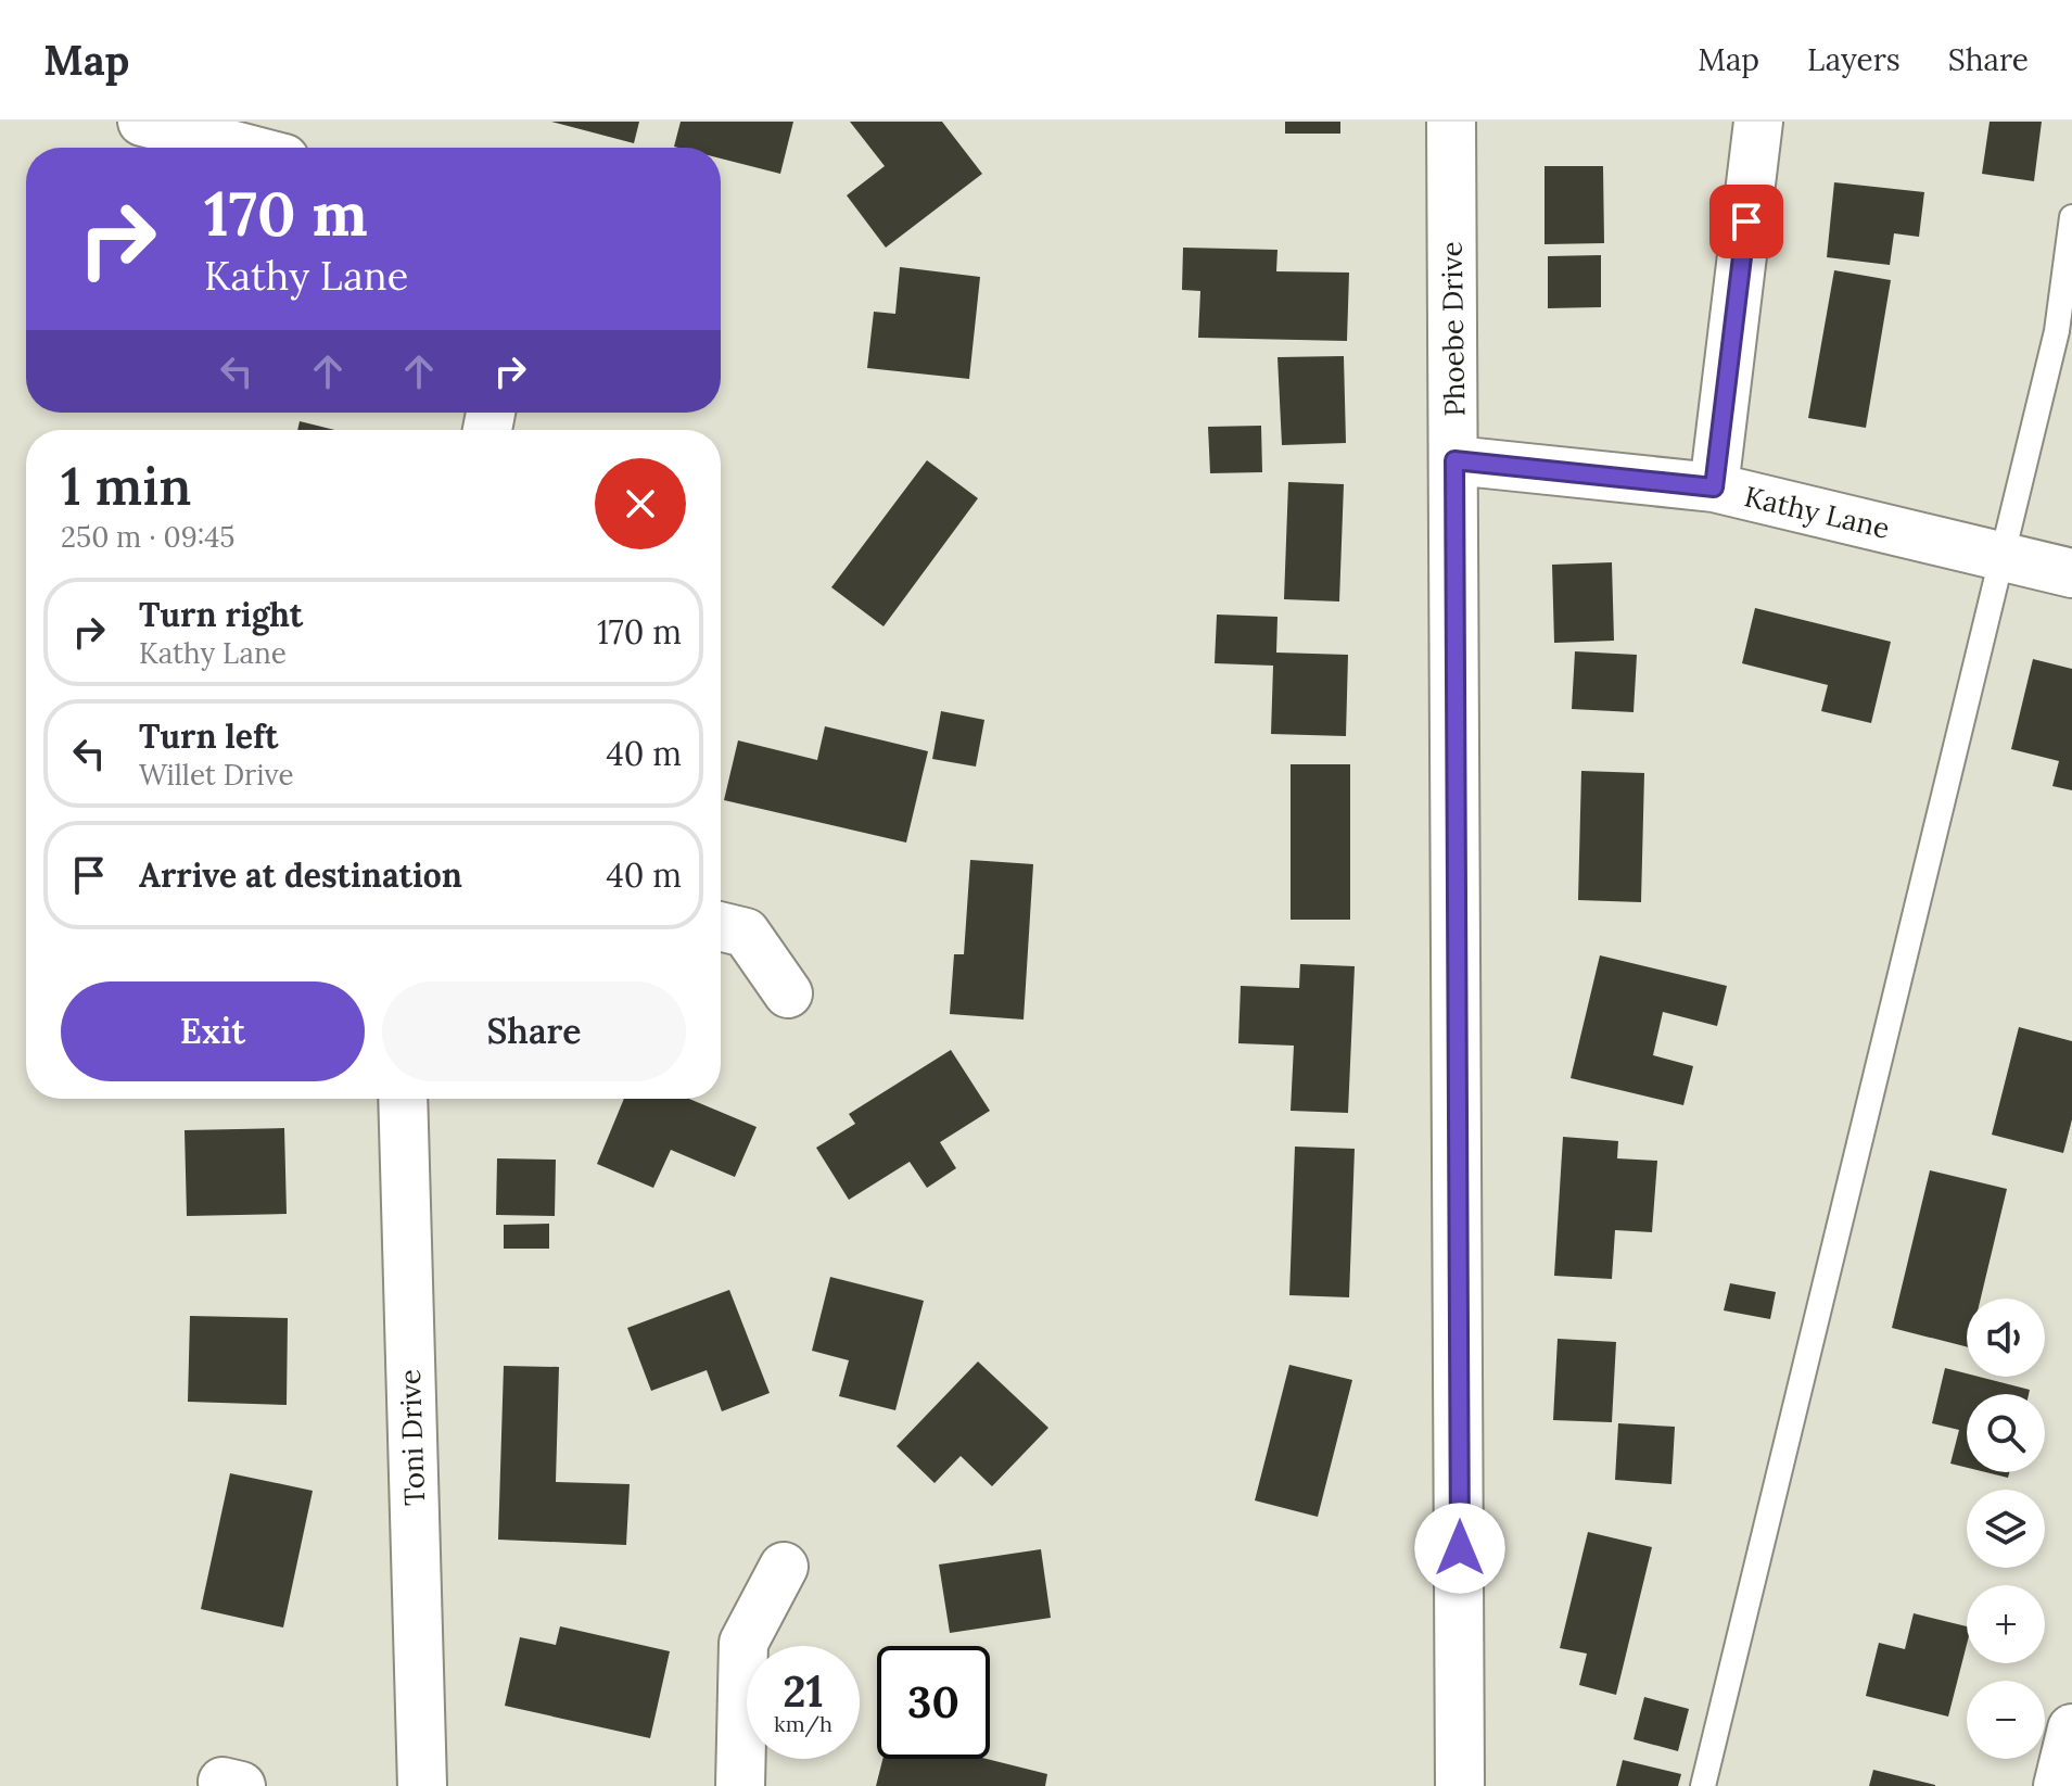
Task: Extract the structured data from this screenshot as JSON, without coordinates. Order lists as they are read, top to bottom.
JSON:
{
  "streets": {
    "street": ["Phoebe Drive", "Kathy Lane", "Toni Drive"]
  },
  "crossings": [
    ["Phoebe Drive", "Kathy Lane"]
  ],
  "page": {
    "header": "Map",
    "nav": ["Map", "Layers", "Share"],
    "turn": ["170 m", "Kathy Lane"],
    "heading": ["1 min", "250 m · 09:45"],
    "list": [
      {
        "name": "Turn right",
        "note": "Kathy Lane",
        "value": "170 m"
      },
      {
        "name": "Turn left",
        "note": "Willet Drive",
        "value": "40 m"
      },
      {
        "name": "Arrive at destination",
        "value": "40 m"
      }
    ],
    "buttons": ["Exit", "Share"],
    "map_buttons": ["+", "−"],
    "speed": "21 km/h",
    "limit": "30"
  }
}
